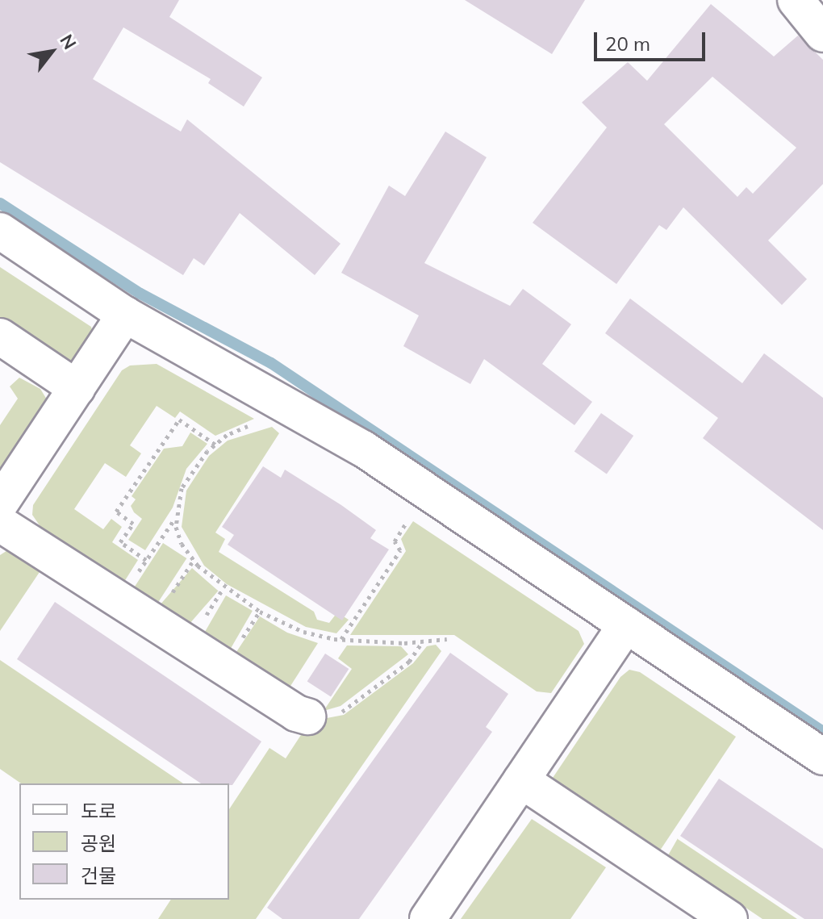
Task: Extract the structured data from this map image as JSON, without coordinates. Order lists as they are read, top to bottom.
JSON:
{
  "legend": ["도로", "공원", "건물"],
  "scale_bar": "20 m",
  "north": "top right"
}
